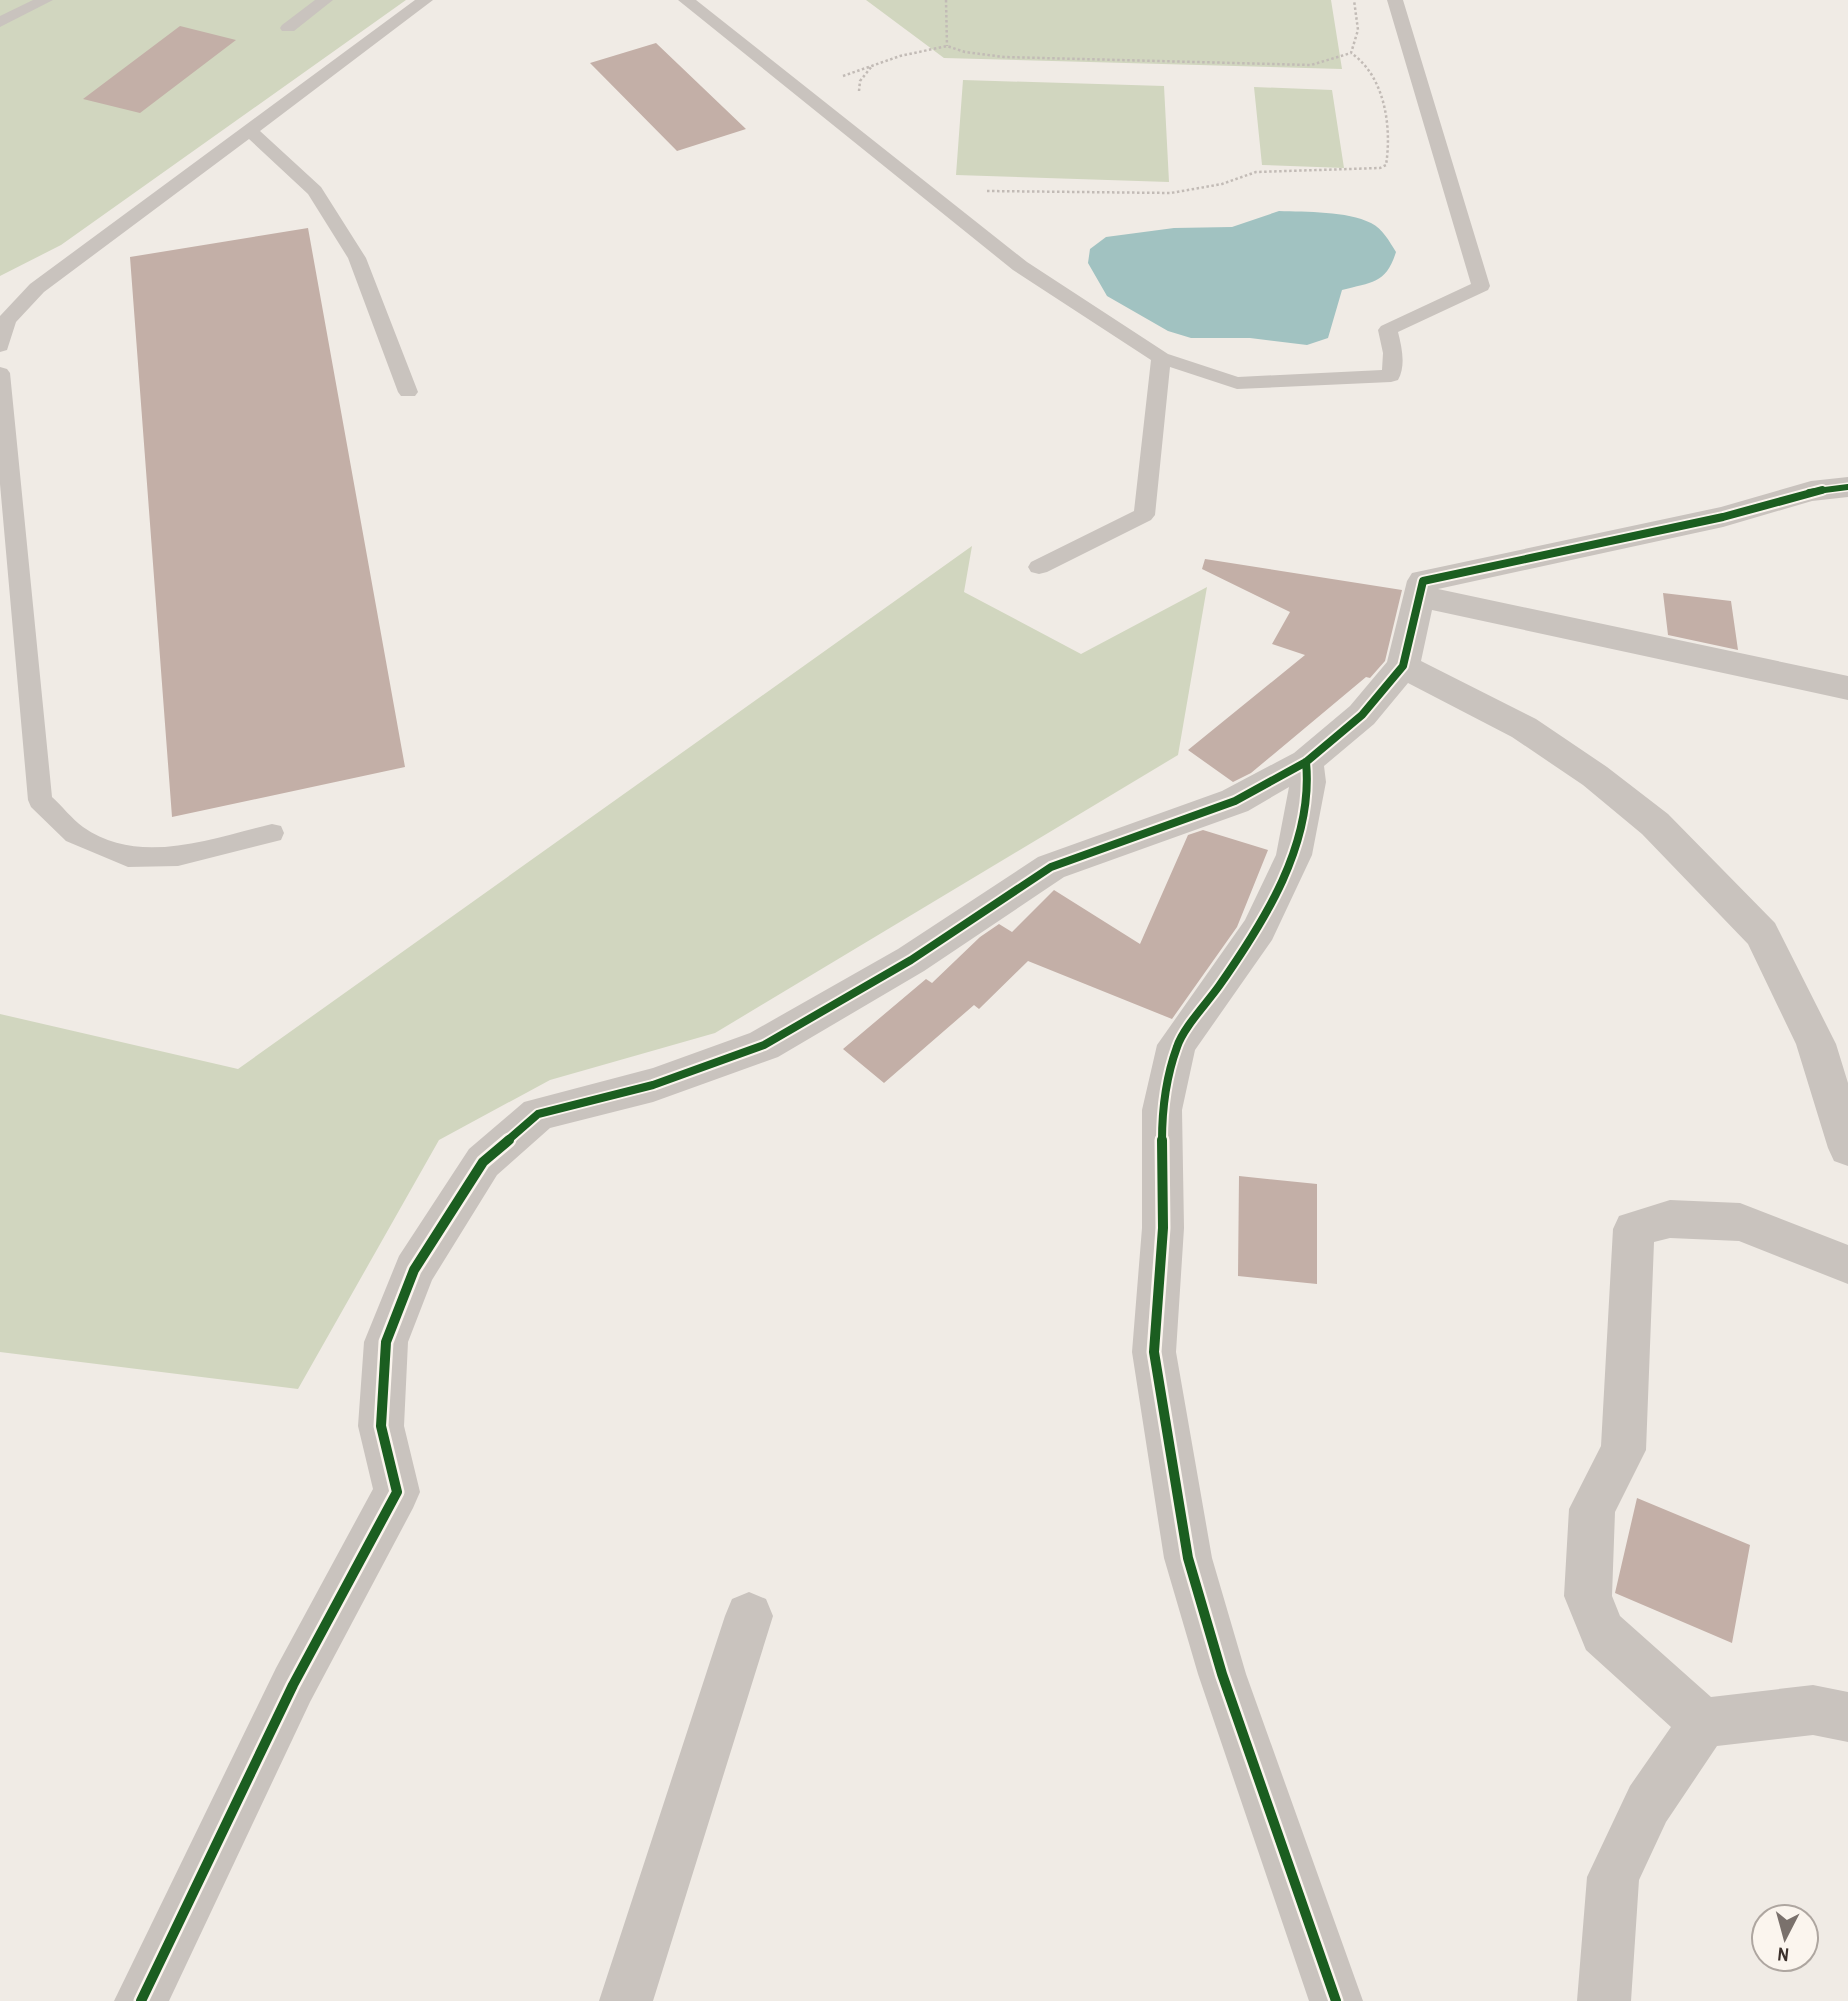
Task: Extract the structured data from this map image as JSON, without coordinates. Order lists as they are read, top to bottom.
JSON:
{
  "north": "bottom"
}
